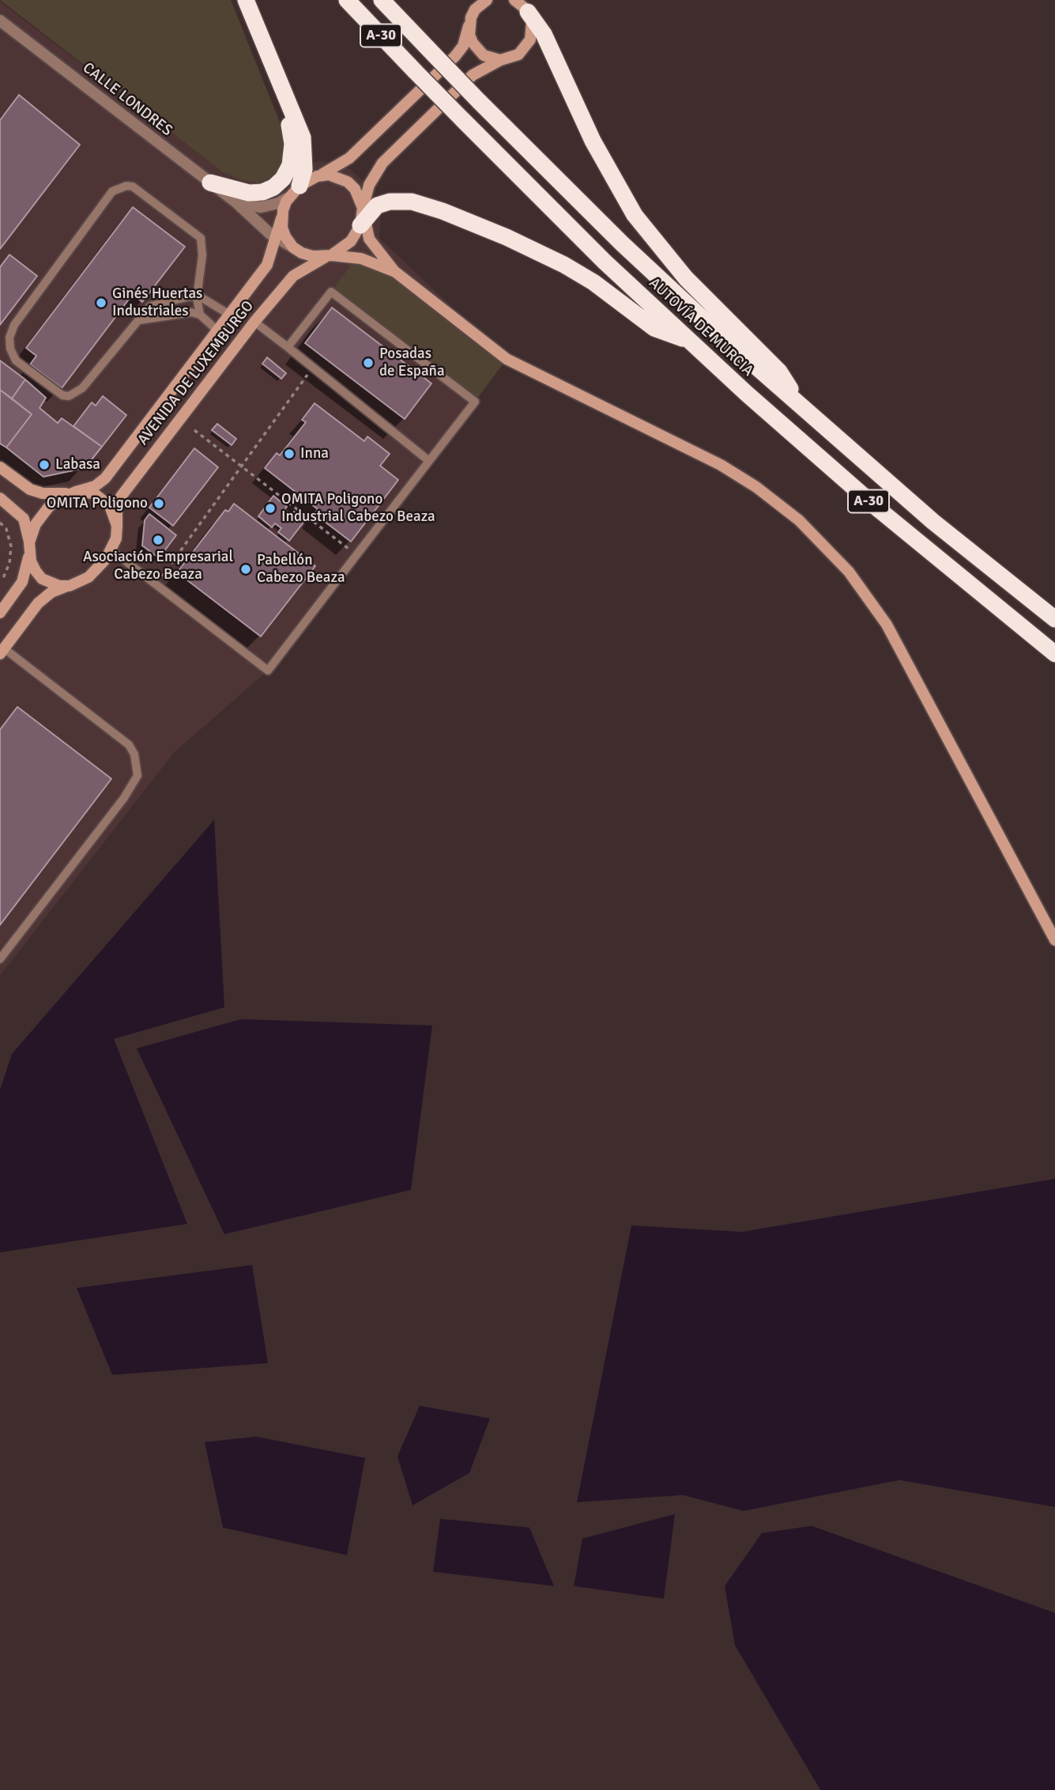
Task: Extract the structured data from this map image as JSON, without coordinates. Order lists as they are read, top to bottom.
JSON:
{
  "streets": {
    "highway": ["A-30", "AUTOVÍA DE MURCIA"],
    "main road": ["AVENIDA DE LUXEMBURGO"],
    "street": ["CALLE LONDRES"]
  },
  "crossings": [
    ["CALLE LONDRES", "AVENIDA DE LUXEMBURGO"]
  ],
  "places": [
    "Ginés Huertas Industriales",
    "Posadas de España",
    "Inna",
    "Labasa",
    "OMITA Poligono",
    "OMITA Poligono Industrial Cabezo Beaza",
    "Asociación Empresarial Cabezo Beaza",
    "Pabellón Cabezo Beaza"
  ]
}
